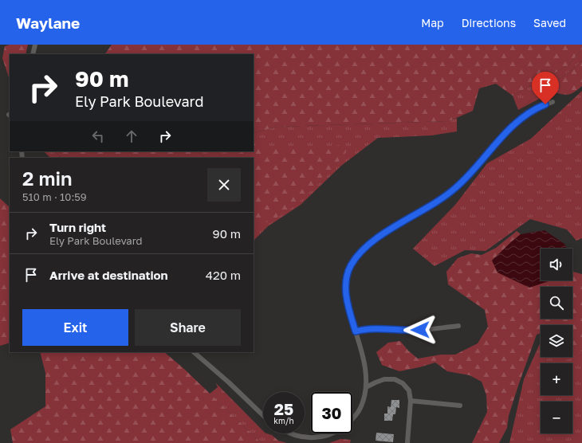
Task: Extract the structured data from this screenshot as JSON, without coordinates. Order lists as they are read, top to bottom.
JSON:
{
  "page": {
    "header": "Waylane",
    "nav": ["Map", "Directions", "Saved"],
    "turn": ["90 m", "Ely Park Boulevard"],
    "heading": ["2 min", "510 m · 10:59"],
    "list": [
      {
        "name": "Turn right",
        "note": "Ely Park Boulevard",
        "value": "90 m"
      },
      {
        "name": "Arrive at destination",
        "value": "420 m"
      }
    ],
    "map_buttons": ["+", "−"],
    "buttons": ["Exit", "Share"],
    "speed": "25 km/h",
    "limit": "30"
  }
}
